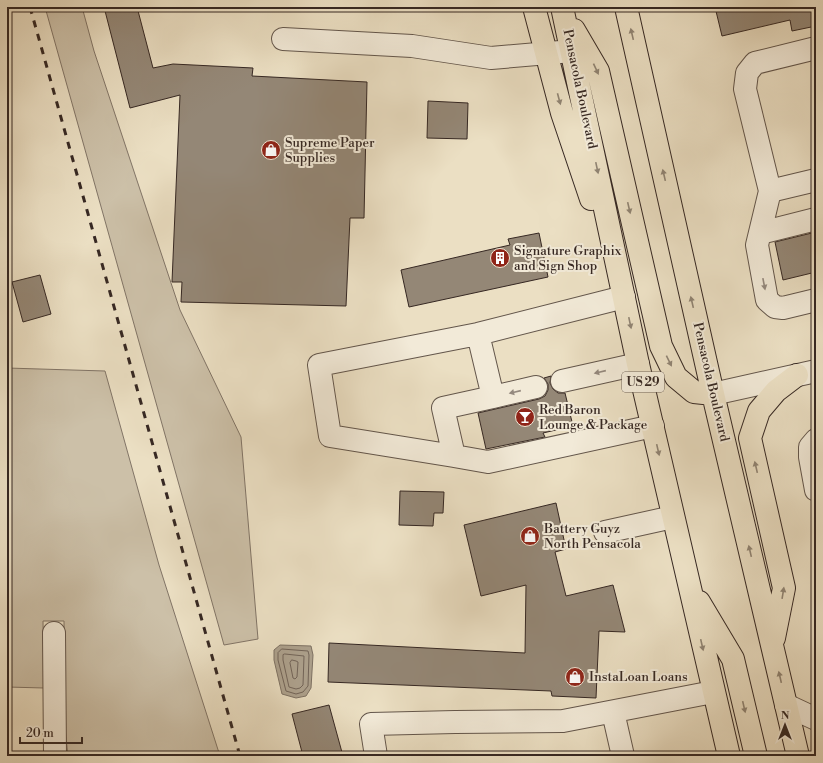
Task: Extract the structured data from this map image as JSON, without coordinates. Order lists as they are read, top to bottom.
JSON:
{
  "streets": {
    "highway": ["Pensacola Boulevard", "US 29"]
  },
  "places": {
    "shop": ["Supreme Paper Supplies", "Battery Guyz North Pensacola", "InstaLoan Loans"],
    "building": ["Signature Graphix and Sign Shop"],
    "bar": ["Red Baron Lounge & Package"]
  },
  "scale_bar": "20 m",
  "north": "top"
}
